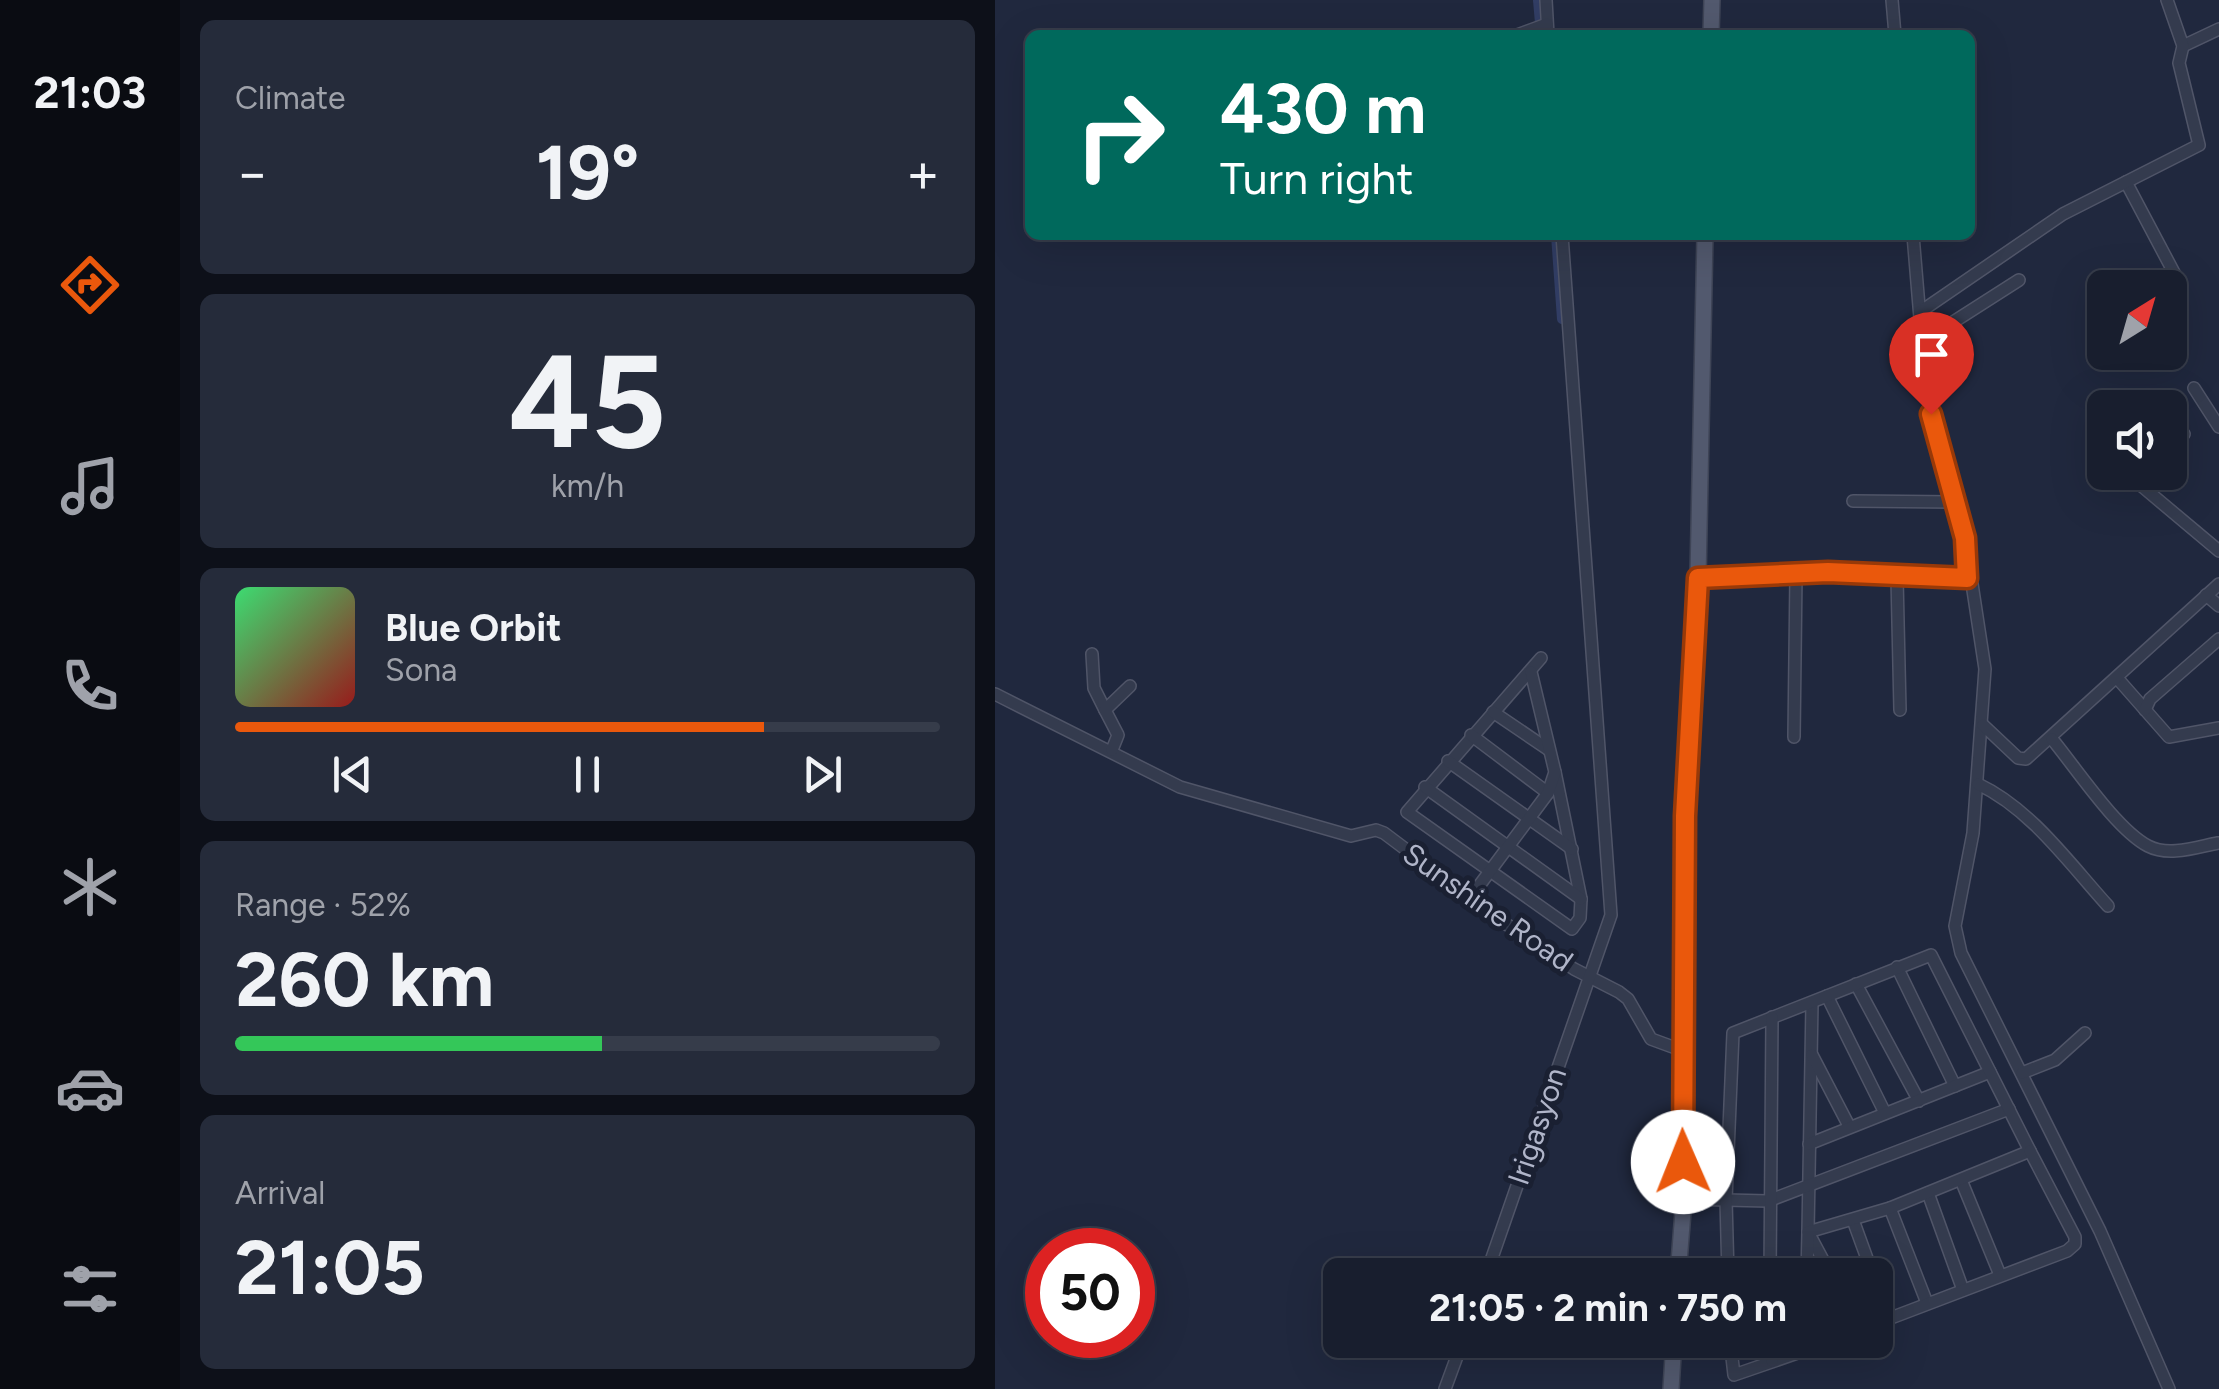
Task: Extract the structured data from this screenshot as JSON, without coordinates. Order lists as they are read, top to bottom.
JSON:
{
  "streets": {
    "street": ["Sunshine Road", "Irigasyon"]
  },
  "crossings": [
    ["Sunshine Road", "Irigasyon"]
  ],
  "north": "top right",
  "page": {
    "tabs": "21:03",
    "tile": [
      "Climate",
      ["45", "km/h"],
      ["Range · 52%", "260 km"],
      ["Arrival", "21:05"]
    ],
    "turn": ["430 m", "Turn right"],
    "heat": ["−", "19°", "+"],
    "song": ["Blue Orbit", "Sona"],
    "limit": "50",
    "trip": "21:05 · 2 min · 750 m"
  }
}
